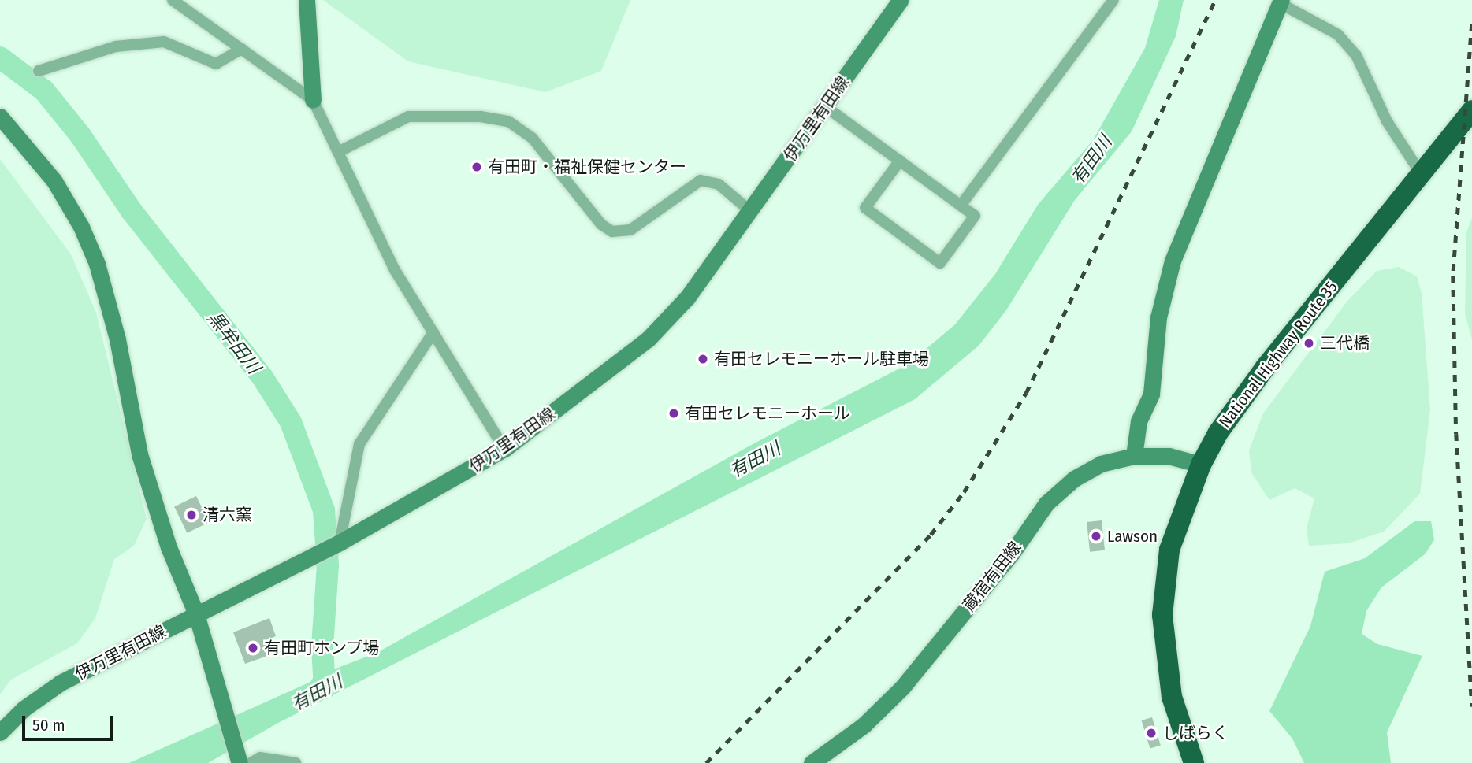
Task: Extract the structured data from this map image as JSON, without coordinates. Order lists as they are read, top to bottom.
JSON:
{
  "streets": {
    "highway": ["National Highway Route 35"],
    "main road": ["伊万里有田線", "蔵宿有田線"]
  },
  "crossings": [
    ["National Highway Route 35", "蔵宿有田線"]
  ],
  "water": ["有田川", "黒牟田川"],
  "places": [
    "有田町・福祉保健センター",
    "三代橋",
    "有田セレモニーホール駐車場",
    "有田セレモニーホール",
    "清六窯",
    "Lawson",
    "有田町ホンプ場",
    "しばらく"
  ],
  "scale_bar": "50 m"
}
